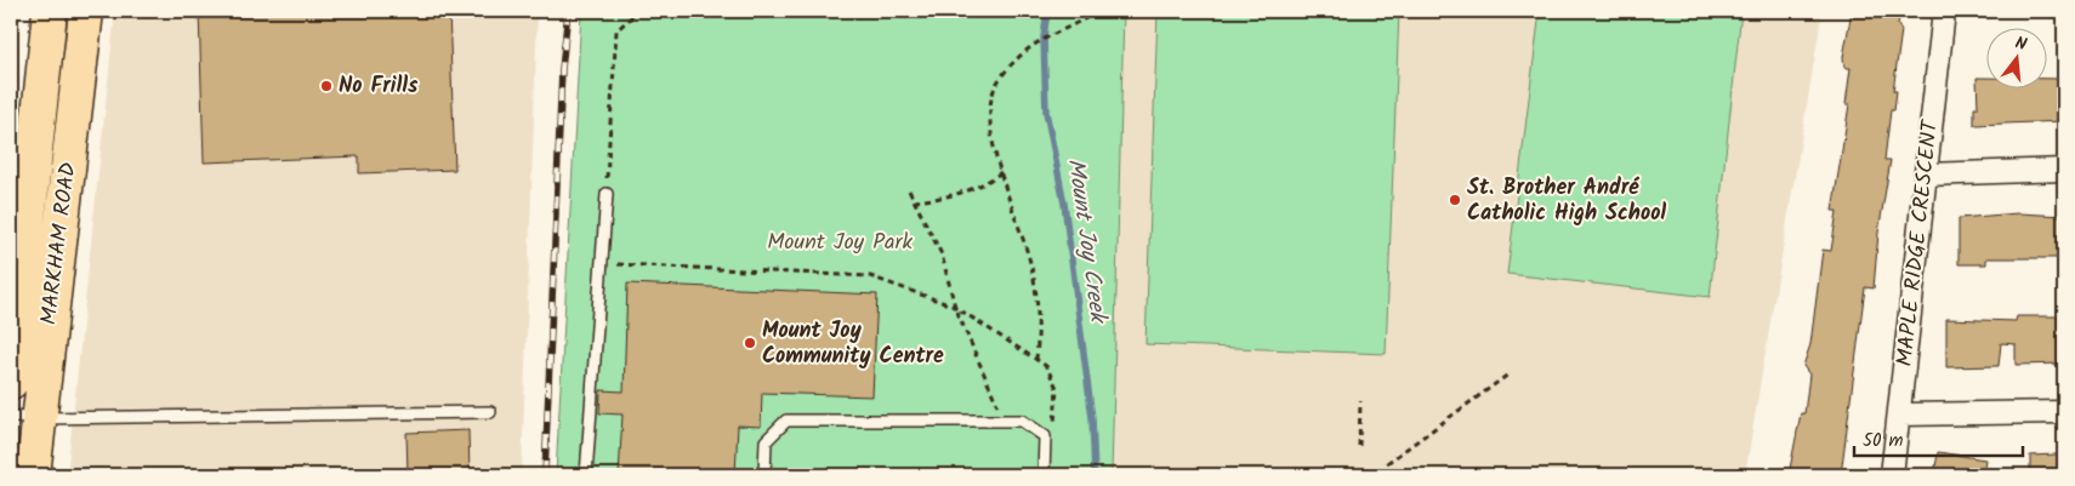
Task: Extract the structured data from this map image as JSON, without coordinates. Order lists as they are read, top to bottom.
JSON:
{
  "streets": {
    "main road": ["MARKHAM ROAD"],
    "street": ["MAPLE RIDGE CRESCENT"]
  },
  "water": ["Mount Joy Creek"],
  "parks": ["Mount Joy Park"],
  "places": ["No Frills", "St. Brother André Catholic High School", "Mount Joy Community Centre"],
  "scale_bar": "50 m",
  "north": "top"
}
